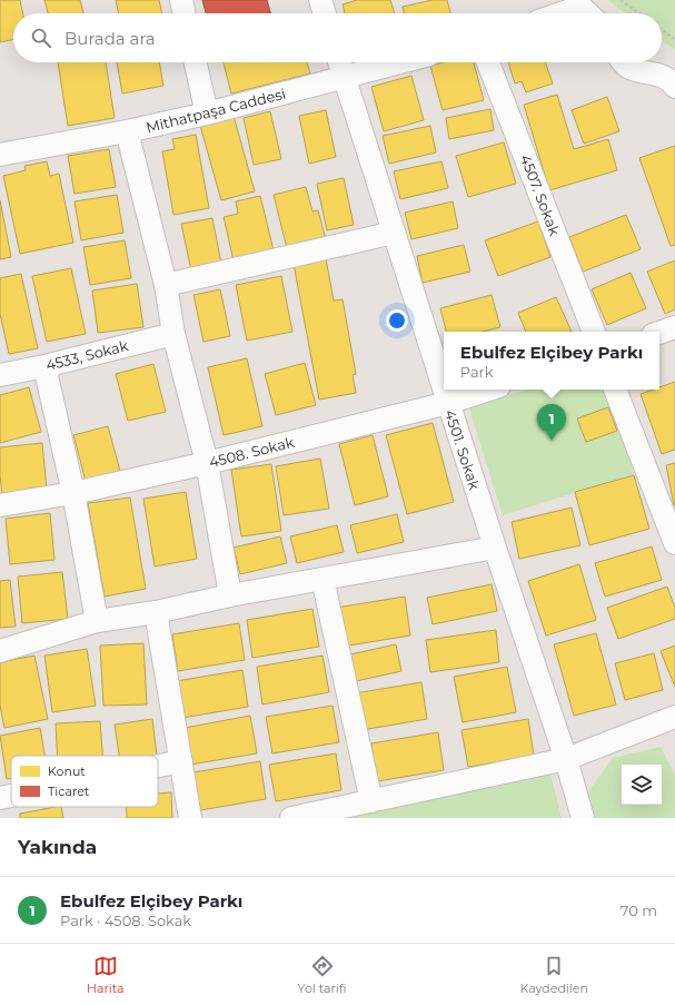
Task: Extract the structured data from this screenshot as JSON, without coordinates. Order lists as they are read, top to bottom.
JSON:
{
  "streets": {
    "street": [
      "Mithatpaşa Caddesi",
      "4507. Sokak",
      "4533, Sokak",
      "4501. Sokak",
      "4508. Sokak"
    ]
  },
  "crossings": [
    ["Mithatpaşa Caddesi", "4501. Sokak"],
    ["4501. Sokak", "4508. Sokak"]
  ],
  "legend": ["Konut", "Ticaret"],
  "page": {
    "search": "Burada ara",
    "popup": ["Ebulfez Elçibey Parkı", "Park"],
    "pins": "1",
    "heading": "Yakında",
    "list": [
      {
        "mark": "1",
        "name": "Ebulfez Elçibey Parkı",
        "note": "Park · 4508. Sokak",
        "value": "70 m"
      }
    ],
    "nav": ["Harita", "Yol tarifi", "Kaydedilen"]
  }
}
